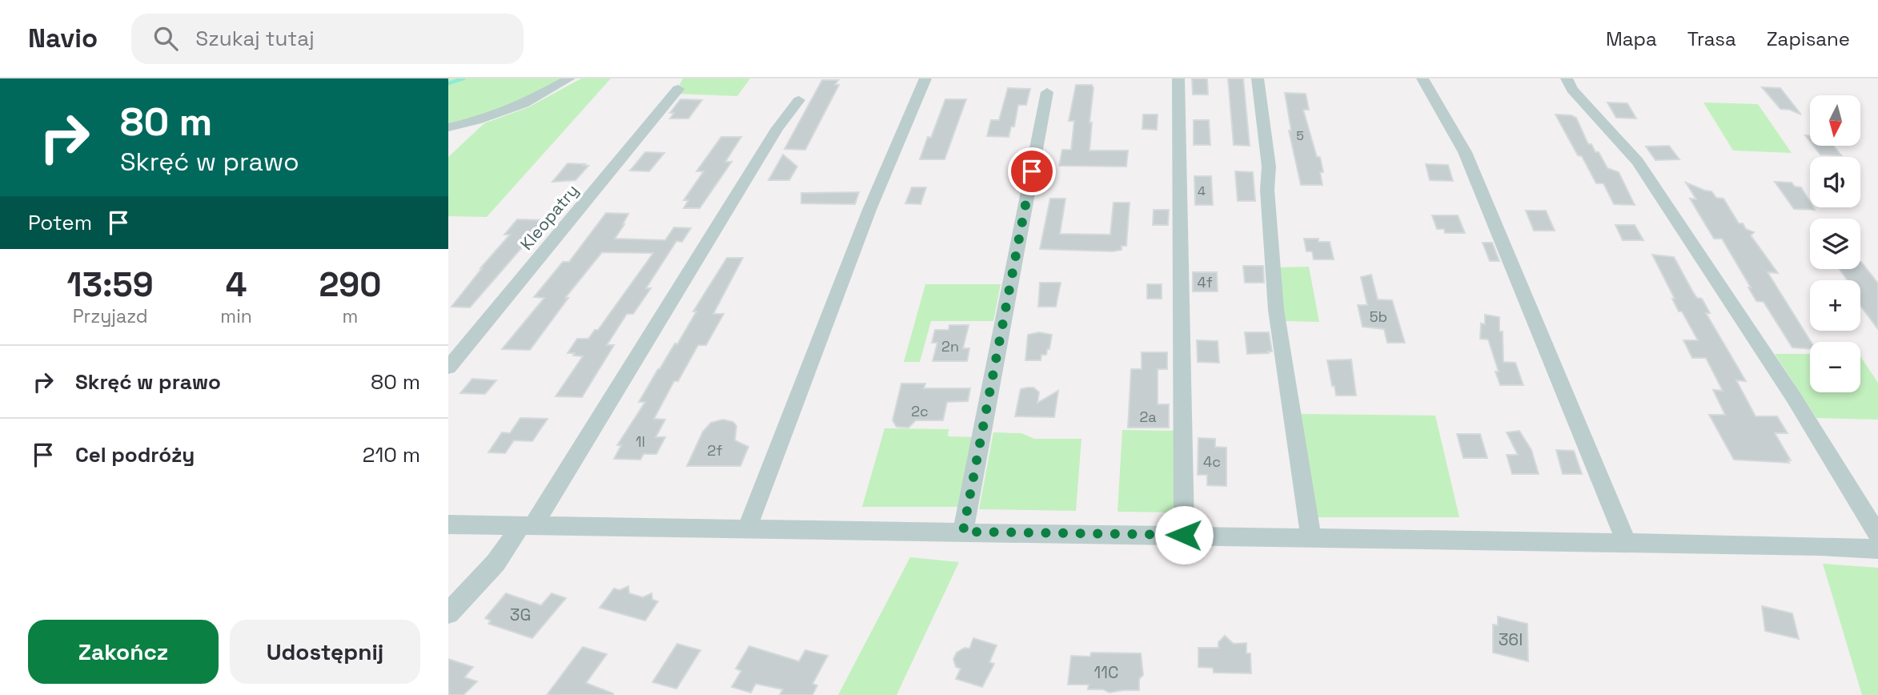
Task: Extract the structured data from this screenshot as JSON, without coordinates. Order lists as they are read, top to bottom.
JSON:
{
  "streets": {
    "street": ["Kleopatry"]
  },
  "house_numbers": [
    "5",
    "4",
    "4f",
    "5b",
    "2n",
    "2c",
    "2a",
    "1l",
    "2f",
    "4c",
    "3G",
    "36l",
    "11C"
  ],
  "north": "bottom",
  "page": {
    "header": "Navio",
    "search": "Szukaj tutaj",
    "nav": ["Mapa", "Trasa", "Zapisane"],
    "turn": ["80 m", "Skręć w prawo"],
    "map_buttons": ["+", "−"],
    "then": "Potem",
    "eta": [
      "13:59",
      "Przyjazd",
      "4",
      "min",
      "290",
      "m"
    ],
    "list": [
      {
        "name": "Skręć w prawo",
        "value": "80 m"
      },
      {
        "name": "Cel podróży",
        "value": "210 m"
      }
    ],
    "buttons": ["Zakończ", "Udostępnij"]
  }
}
